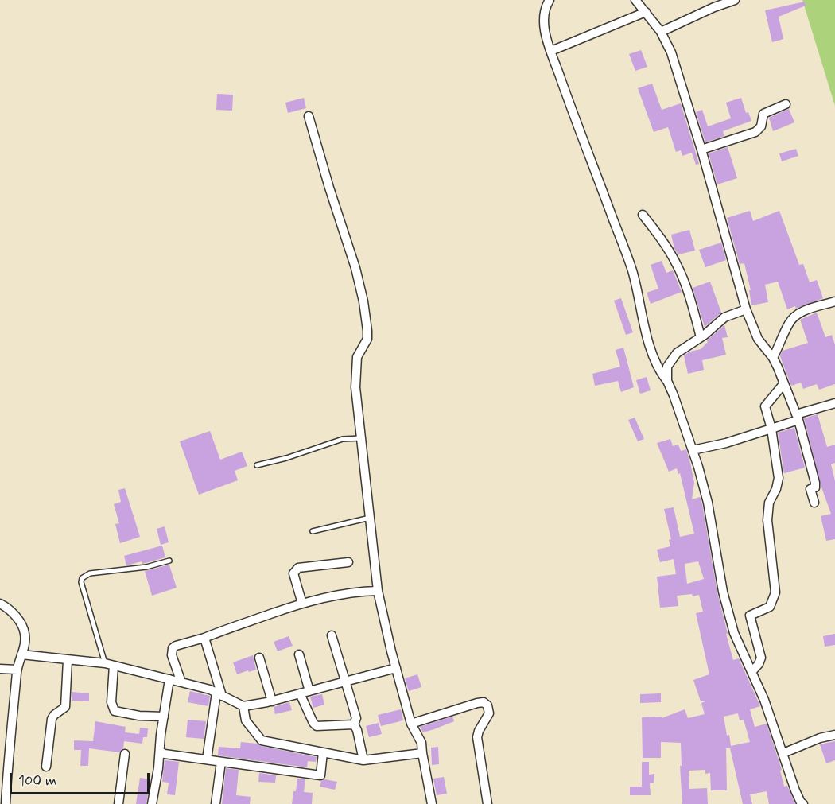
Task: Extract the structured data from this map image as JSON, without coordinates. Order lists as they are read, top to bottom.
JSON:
{
  "scale_bar": "100 m"
}
